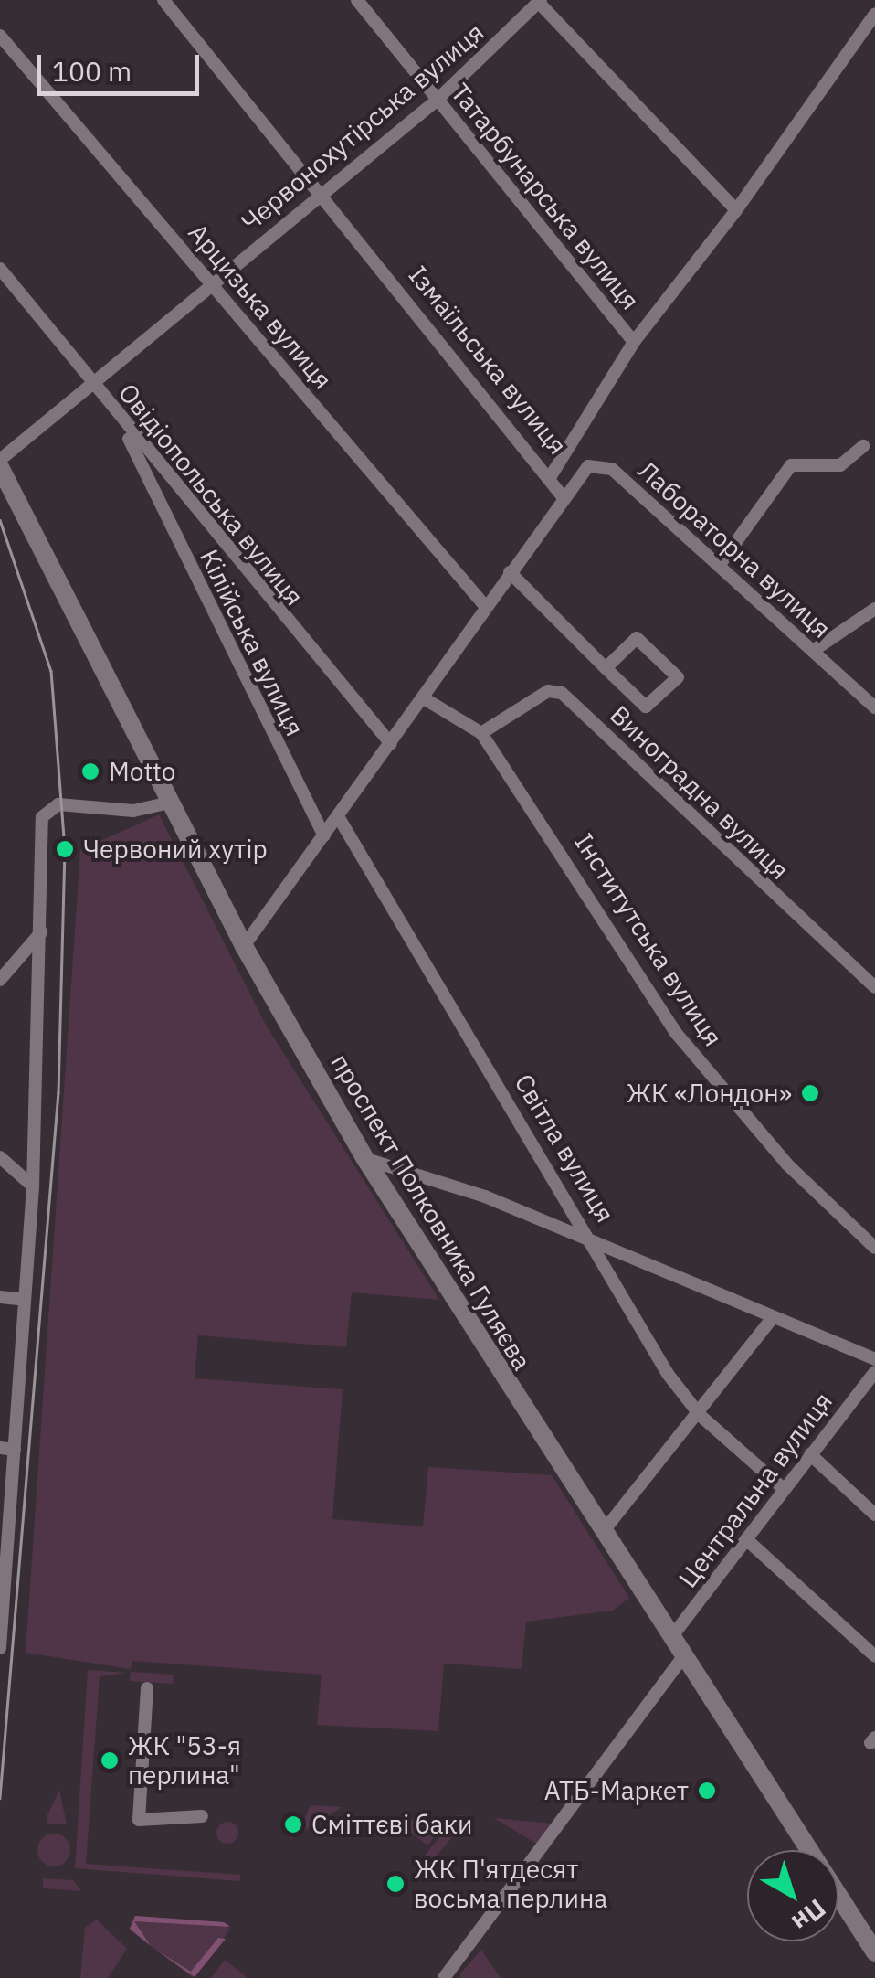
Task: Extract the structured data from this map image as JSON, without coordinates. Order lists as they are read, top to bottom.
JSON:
{
  "streets": {
    "main road": ["проспект Полковника Гуляєва"],
    "street": [
      "Червонохутірська вулиця",
      "Татарбунарська вулиця",
      "Арцизька вулиця",
      "Ізмаїльська вулиця",
      "Овідіопольська вулиця",
      "Лабораторна вулиця",
      "Кілійська вулиця",
      "Виноградна вулиця",
      "Інститутська вулиця",
      "Світла вулиця",
      "Центральна вулиця"
    ]
  },
  "crossings": [
    ["Червонохутірська вулиця", "Татарбунарська вулиця"],
    ["Червонохутірська вулиця", "Арцизька вулиця"],
    ["Червонохутірська вулиця", "Ізмаїльська вулиця"],
    ["Червонохутірська вулиця", "Овідіопольська вулиця"],
    ["Червонохутірська вулиця", "проспект Полковника Гуляєва"],
    ["Татарбунарська вулиця", "Ізмаїльська вулиця"],
    ["Арцизька вулиця", "Ізмаїльська вулиця"],
    ["Ізмаїльська вулиця", "Овідіопольська вулиця"],
    ["Ізмаїльська вулиця", "Лабораторна вулиця"],
    ["Ізмаїльська вулиця", "Кілійська вулиця"],
    ["Ізмаїльська вулиця", "Інститутська вулиця"],
    ["Ізмаїльська вулиця", "Світла вулиця"],
    ["Ізмаїльська вулиця", "проспект Полковника Гуляєва"],
    ["Овідіопольська вулиця", "Кілійська вулиця"],
    ["Виноградна вулиця", "Інститутська вулиця"],
    ["проспект Полковника Гуляєва", "Центральна вулиця"]
  ],
  "places": [
    "Motto",
    "Червоний хутір",
    "ЖК «Лондон»",
    "ЖК \"53-я перлина\"",
    "АТБ-Маркет",
    "Сміттєві баки",
    "ЖК П'ятдесят восьма перлина"
  ],
  "scale_bar": "100 m",
  "north": "bottom right"
}
